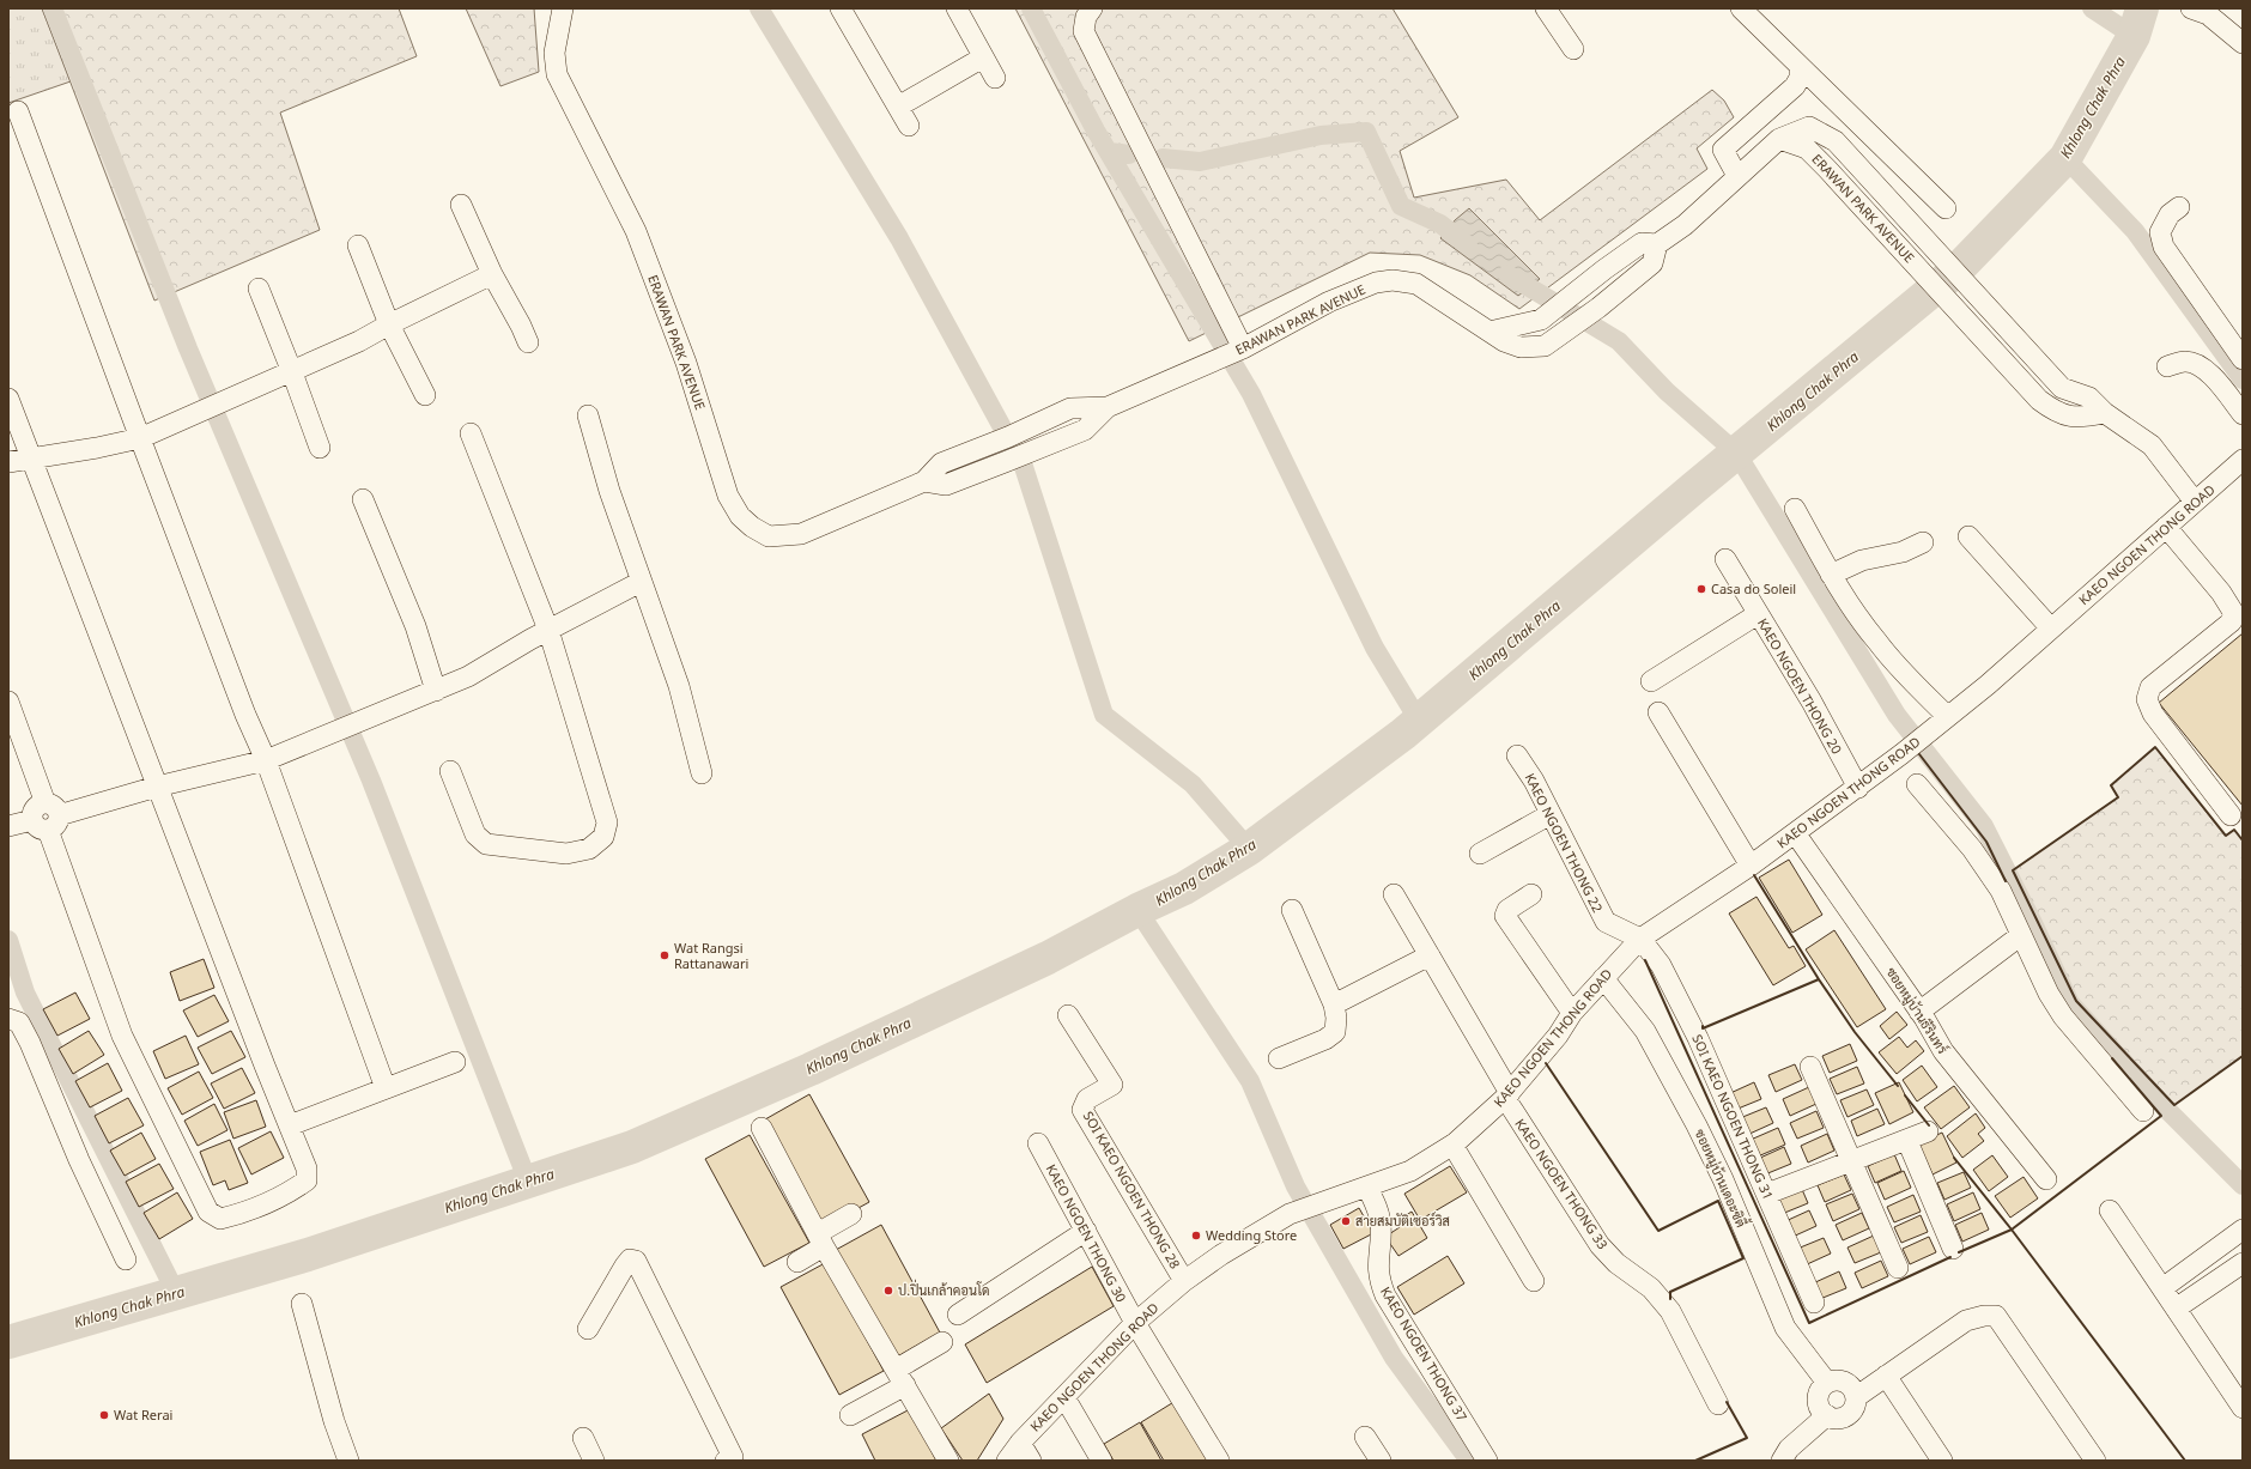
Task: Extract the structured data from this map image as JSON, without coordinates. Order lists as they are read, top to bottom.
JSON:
{
  "streets": {
    "street": [
      "ERAWAN PARK AVENUE",
      "KAEO NGOEN THONG ROAD",
      "KAEO NGOEN THONG 20",
      "KAEO NGOEN THONG 22",
      "ซอยหมู่บ้านธีรินทร์",
      "SOI KAEO NGOEN THONG 31",
      "ซอยหมู่บ้านเดอะซิตี้",
      "KAEO NGOEN THONG 33",
      "SOI KAEO NGOEN THONG 28",
      "KAEO NGOEN THONG 30",
      "KAEO NGOEN THONG 37"
    ]
  },
  "crossings": [
    ["ERAWAN PARK AVENUE", "KAEO NGOEN THONG ROAD"],
    ["KAEO NGOEN THONG ROAD", "KAEO NGOEN THONG 20"],
    ["KAEO NGOEN THONG ROAD", "KAEO NGOEN THONG 22"],
    ["KAEO NGOEN THONG ROAD", "ซอยหมู่บ้านธีรินทร์"],
    ["KAEO NGOEN THONG ROAD", "SOI KAEO NGOEN THONG 31"],
    ["KAEO NGOEN THONG ROAD", "ซอยหมู่บ้านเดอะซิตี้"],
    ["KAEO NGOEN THONG ROAD", "KAEO NGOEN THONG 33"],
    ["KAEO NGOEN THONG ROAD", "SOI KAEO NGOEN THONG 28"],
    ["KAEO NGOEN THONG ROAD", "KAEO NGOEN THONG 30"],
    ["KAEO NGOEN THONG ROAD", "KAEO NGOEN THONG 37"],
    ["KAEO NGOEN THONG 22", "SOI KAEO NGOEN THONG 31"]
  ],
  "water": ["Khlong Chak Phra"],
  "places": [
    "Casa do Soleil",
    "Wat Rangsi Rattanawari",
    "สายสมบัติเซอร์วิส",
    "Wedding Store",
    "ป.ปิ่นเกล้าคอนโด",
    "Wat Rerai"
  ]
}
